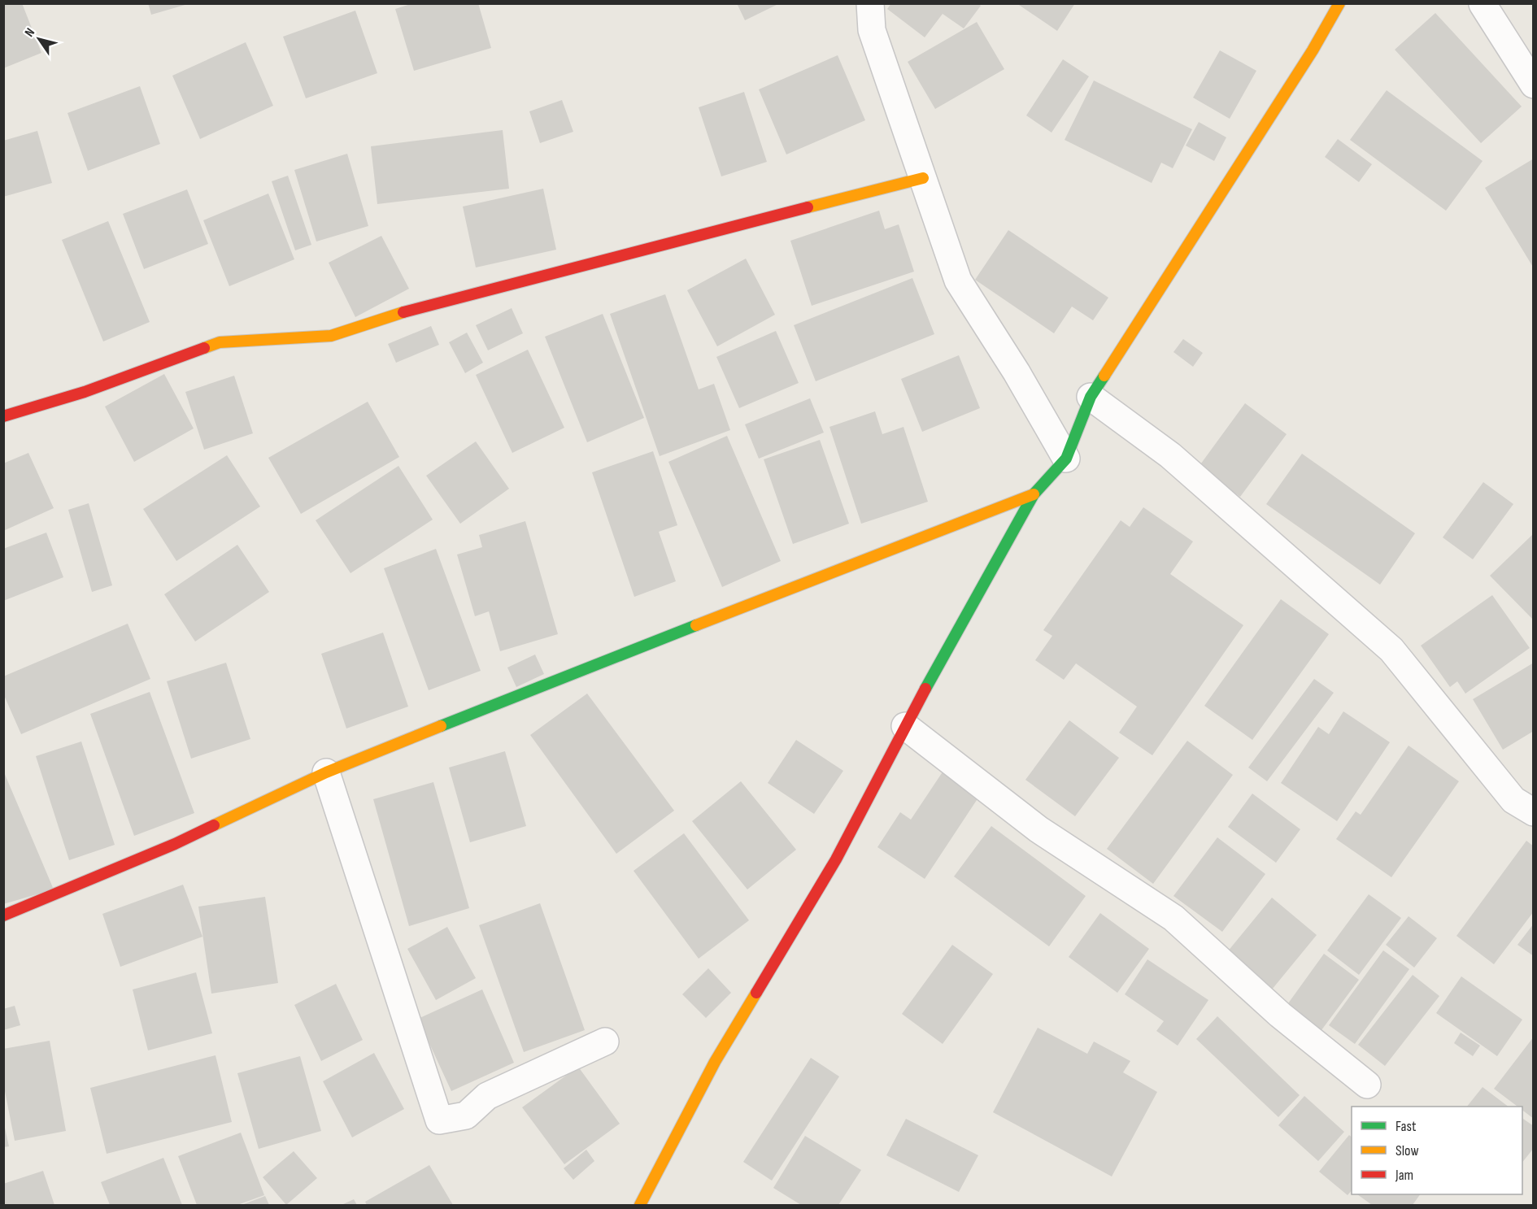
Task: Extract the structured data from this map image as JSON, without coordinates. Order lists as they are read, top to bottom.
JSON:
{
  "legend": ["Fast", "Slow", "Jam"],
  "north": "top left"
}
